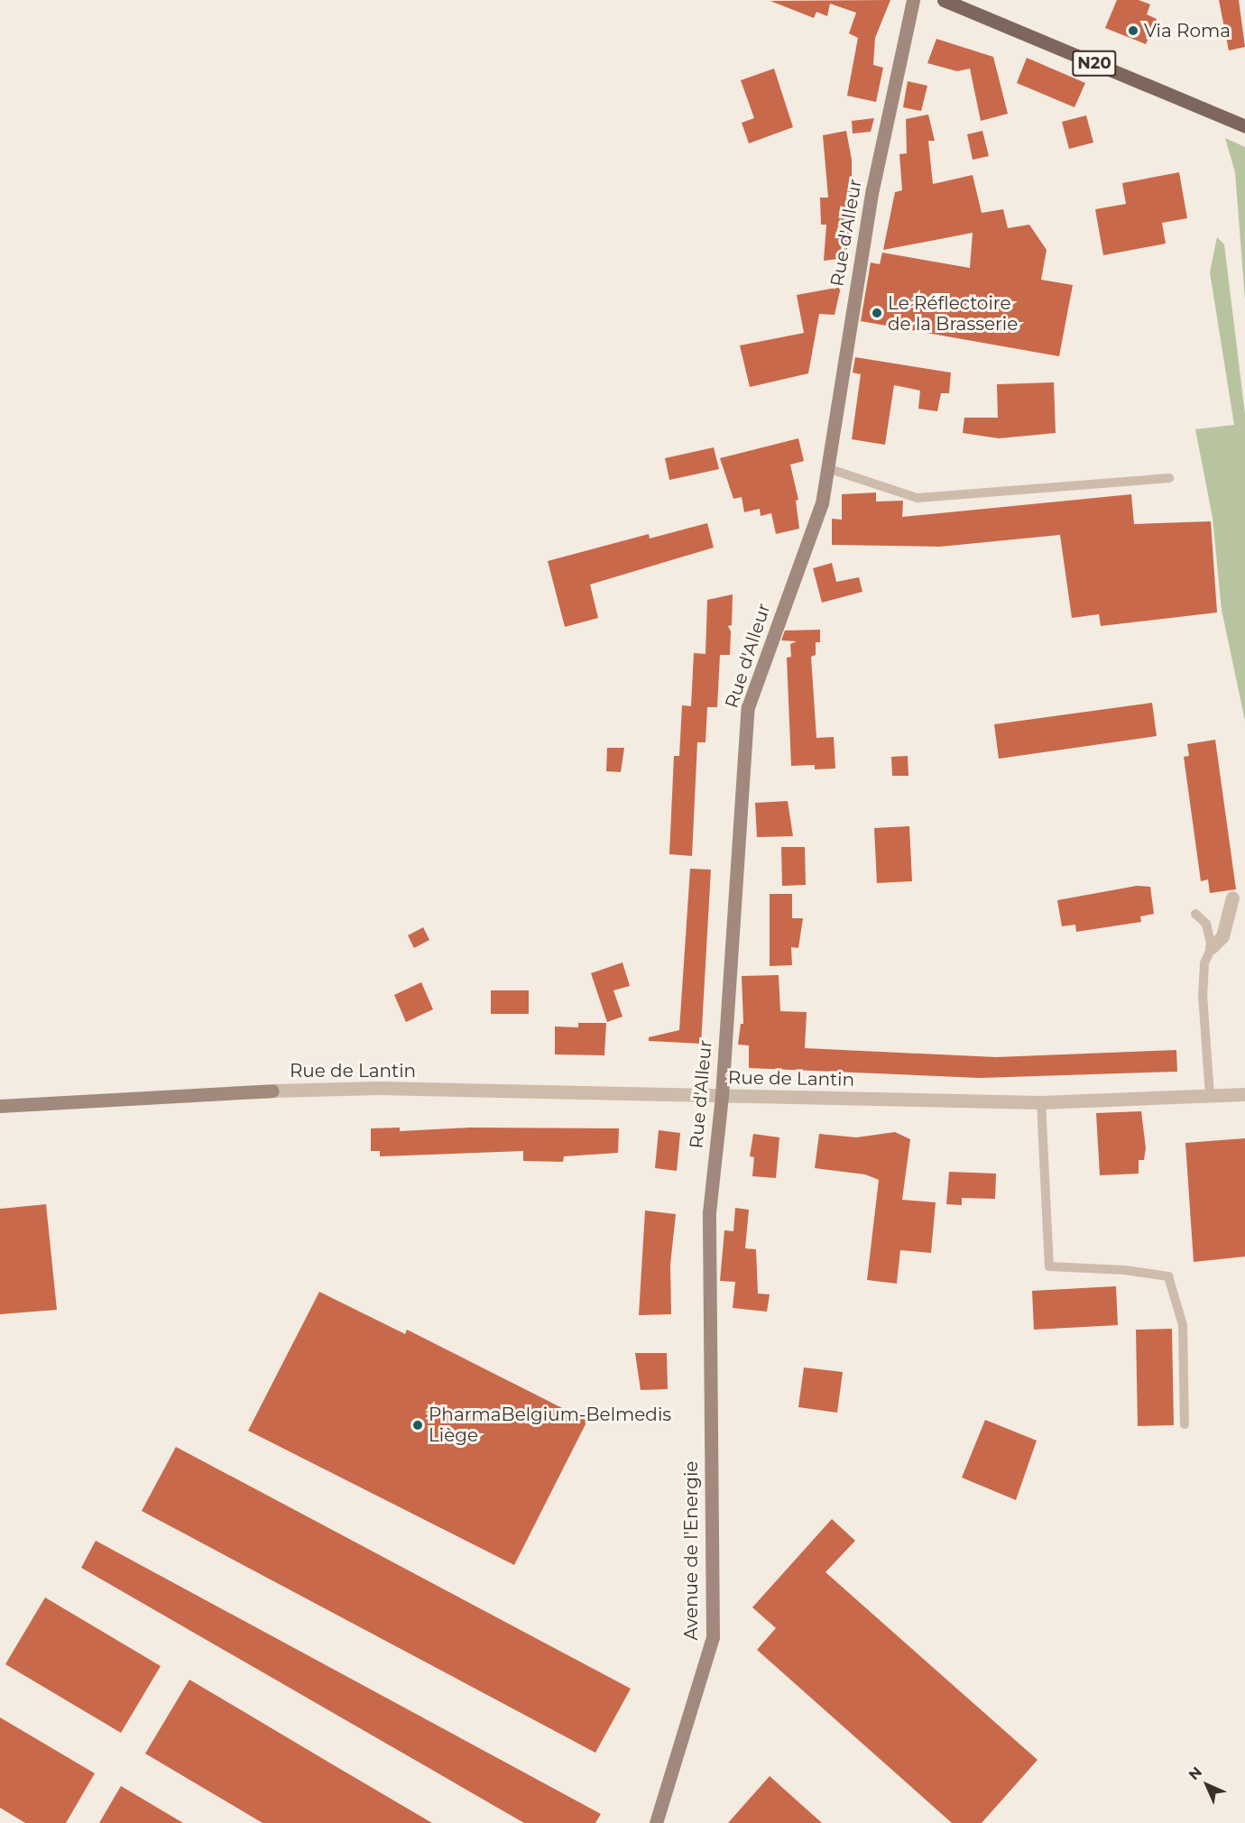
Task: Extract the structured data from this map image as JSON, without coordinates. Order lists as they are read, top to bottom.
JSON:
{
  "streets": {
    "main road": ["N20"],
    "street": ["Rue d'Alleur", "Rue de Lantin", "Avenue de l'Energie"]
  },
  "crossings": [
    ["Rue d'Alleur", "Rue de Lantin"],
    ["Rue d'Alleur", "Avenue de l'Energie"]
  ],
  "places": ["Via Roma", "Le Réflectoire de la Brasserie", "PharmaBelgium-Belmedis Liège"],
  "north": "top left"
}
